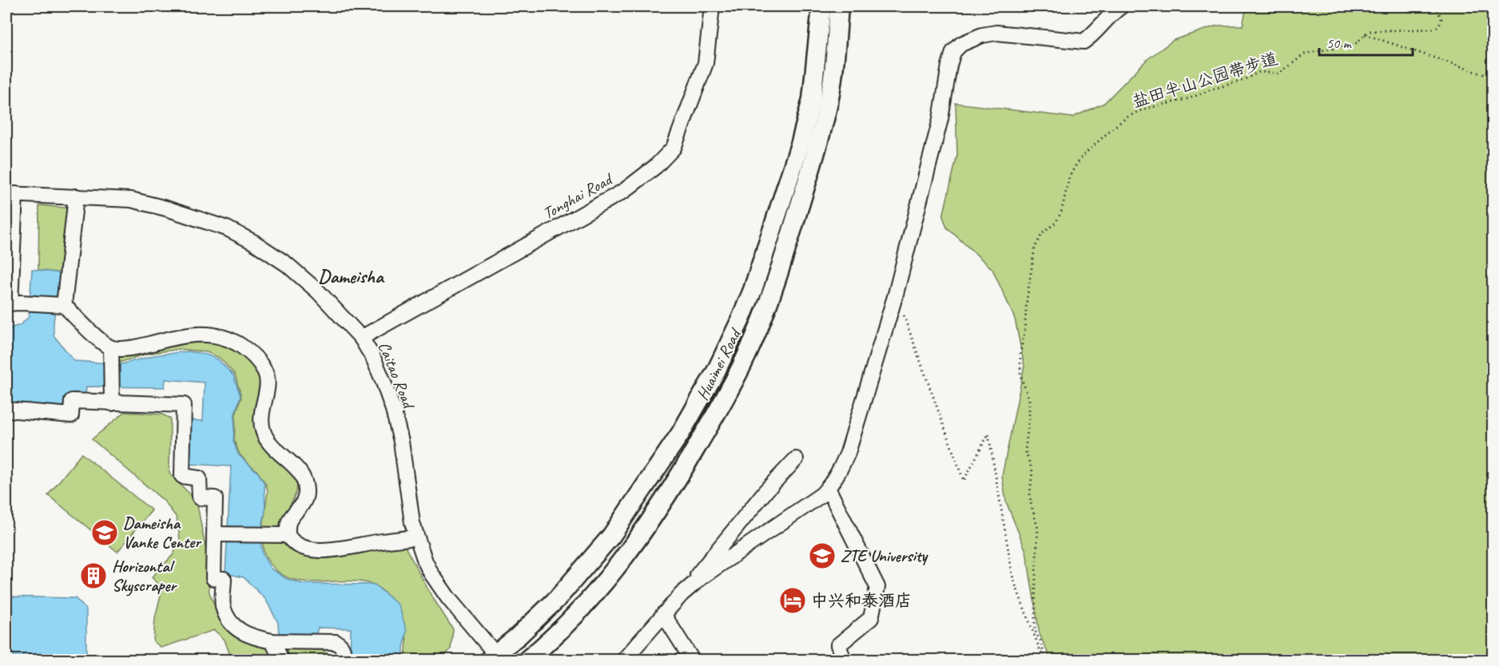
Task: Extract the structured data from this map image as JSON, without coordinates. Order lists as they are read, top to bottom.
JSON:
{
  "streets": {
    "main road": ["Huaimei Road"],
    "street": ["Tonghai Road", "Caitao Road"],
    "path": ["盐田半山公园带步道"]
  },
  "crossings": [
    ["Tonghai Road", "Caitao Road"],
    ["Huaimei Road", "Caitao Road"]
  ],
  "districts": ["Dameisha"],
  "places": {
    "school or university": ["Dameisha Vanke Center", "ZTE University"],
    "building": ["Horizontal Skyscraper"],
    "hotel": ["中兴和泰酒店"]
  },
  "scale_bar": "50 m"
}
